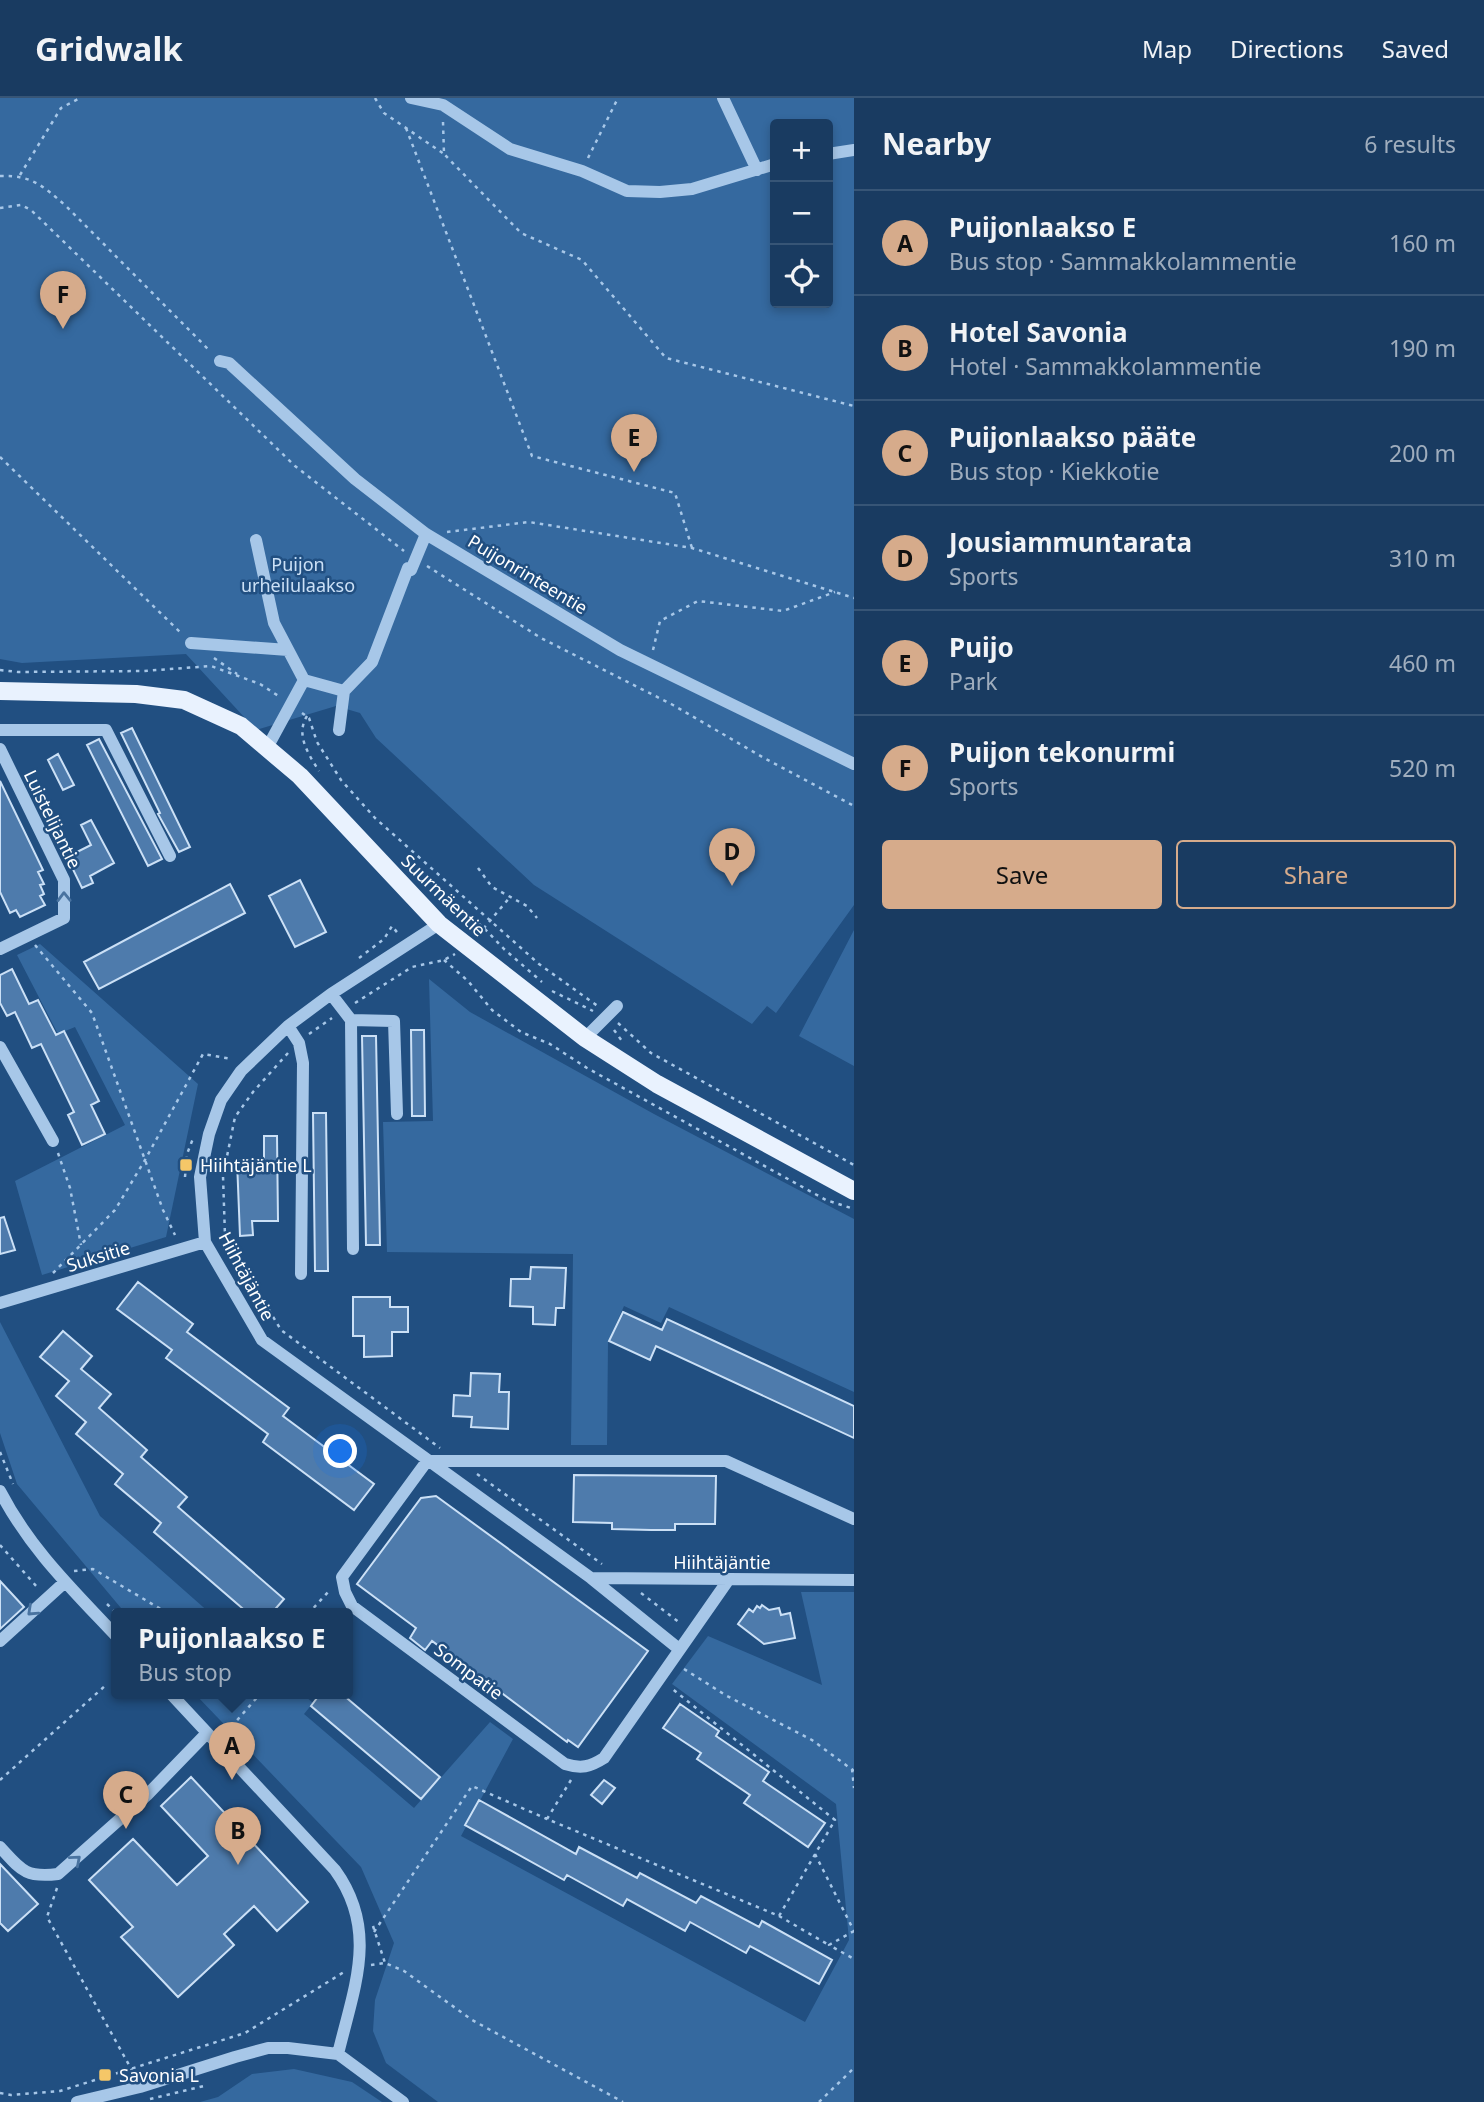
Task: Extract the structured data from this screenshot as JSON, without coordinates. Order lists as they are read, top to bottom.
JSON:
{
  "streets": {
    "main road": ["Suurmäentie"],
    "street": [
      "Puijonrinteentie",
      "Luistelijantie",
      "Suksitie",
      "Hiihtäjäntie",
      "Sompatie"
    ]
  },
  "crossings": [
    ["Suurmäentie", "Hiihtäjäntie"],
    ["Suksitie", "Hiihtäjäntie"]
  ],
  "one_way": ["Luistelijantie"],
  "parks": ["Puijon urheilulaakso"],
  "places": {
    "transit": ["Hiihtäjäntie L", "Savonia L"]
  },
  "page": {
    "header": "Gridwalk",
    "nav": ["Map", "Directions", "Saved"],
    "heading": ["Nearby", "6 results"],
    "map_buttons": ["+", "−"],
    "list": [
      {
        "mark": "A",
        "name": "Puijonlaakso E",
        "note": "Bus stop · Sammakkolammentie",
        "value": "160 m"
      },
      {
        "mark": "B",
        "name": "Hotel Savonia",
        "note": "Hotel · Sammakkolammentie",
        "value": "190 m"
      },
      {
        "mark": "C",
        "name": "Puijonlaakso pääte",
        "note": "Bus stop · Kiekkotie",
        "value": "200 m"
      },
      {
        "mark": "D",
        "name": "Jousiammuntarata",
        "note": "Sports",
        "value": "310 m"
      },
      {
        "mark": "E",
        "name": "Puijo",
        "note": "Park",
        "value": "460 m"
      },
      {
        "mark": "F",
        "name": "Puijon tekonurmi",
        "note": "Sports",
        "value": "520 m"
      }
    ],
    "pins": [
      "F",
      "E",
      "D",
      "A",
      "C",
      "B"
    ],
    "buttons": ["Save", "Share"],
    "popup": ["Puijonlaakso E", "Bus stop"]
  }
}
